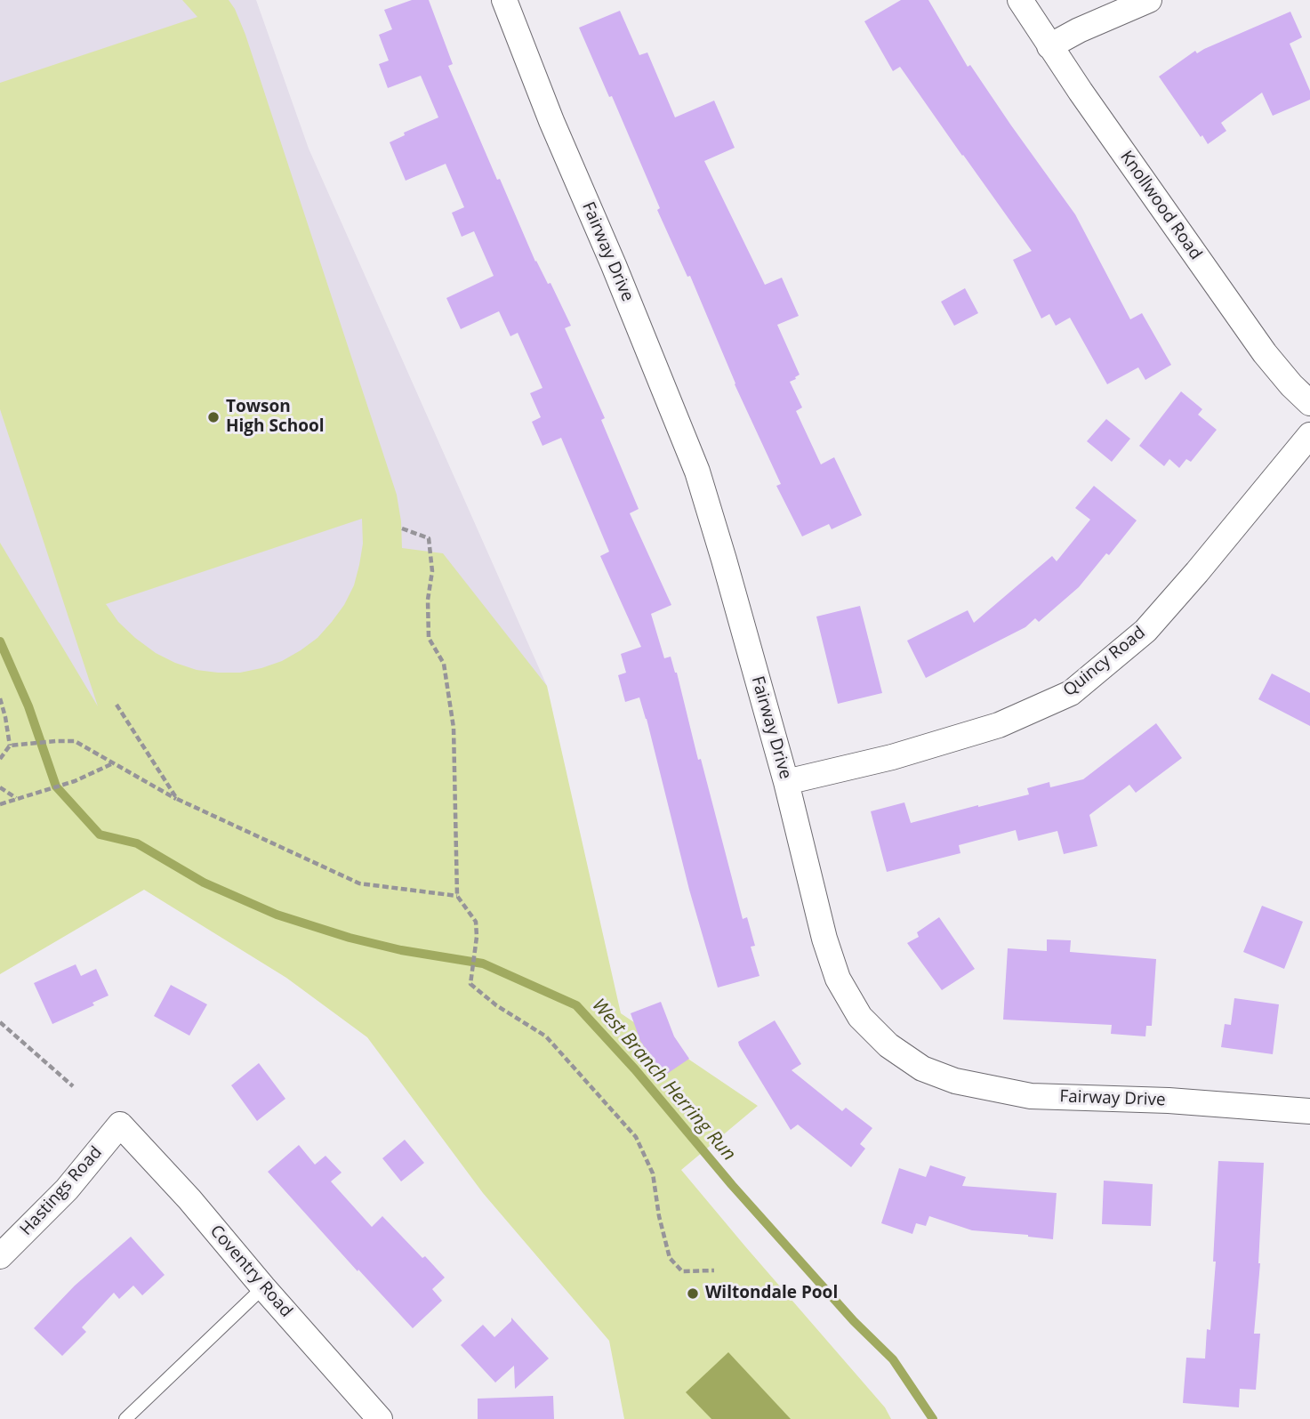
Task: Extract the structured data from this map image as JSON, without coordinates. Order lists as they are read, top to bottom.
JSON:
{
  "streets": {
    "street": [
      "Knollwood Road",
      "Fairway Drive",
      "Quincy Road",
      "Hastings Road",
      "Coventry Road"
    ]
  },
  "crossings": [
    ["Fairway Drive", "Quincy Road"],
    ["Hastings Road", "Coventry Road"]
  ],
  "water": ["West Branch Herring Run"],
  "places": ["Towson High School", "Wiltondale Pool"]
}
